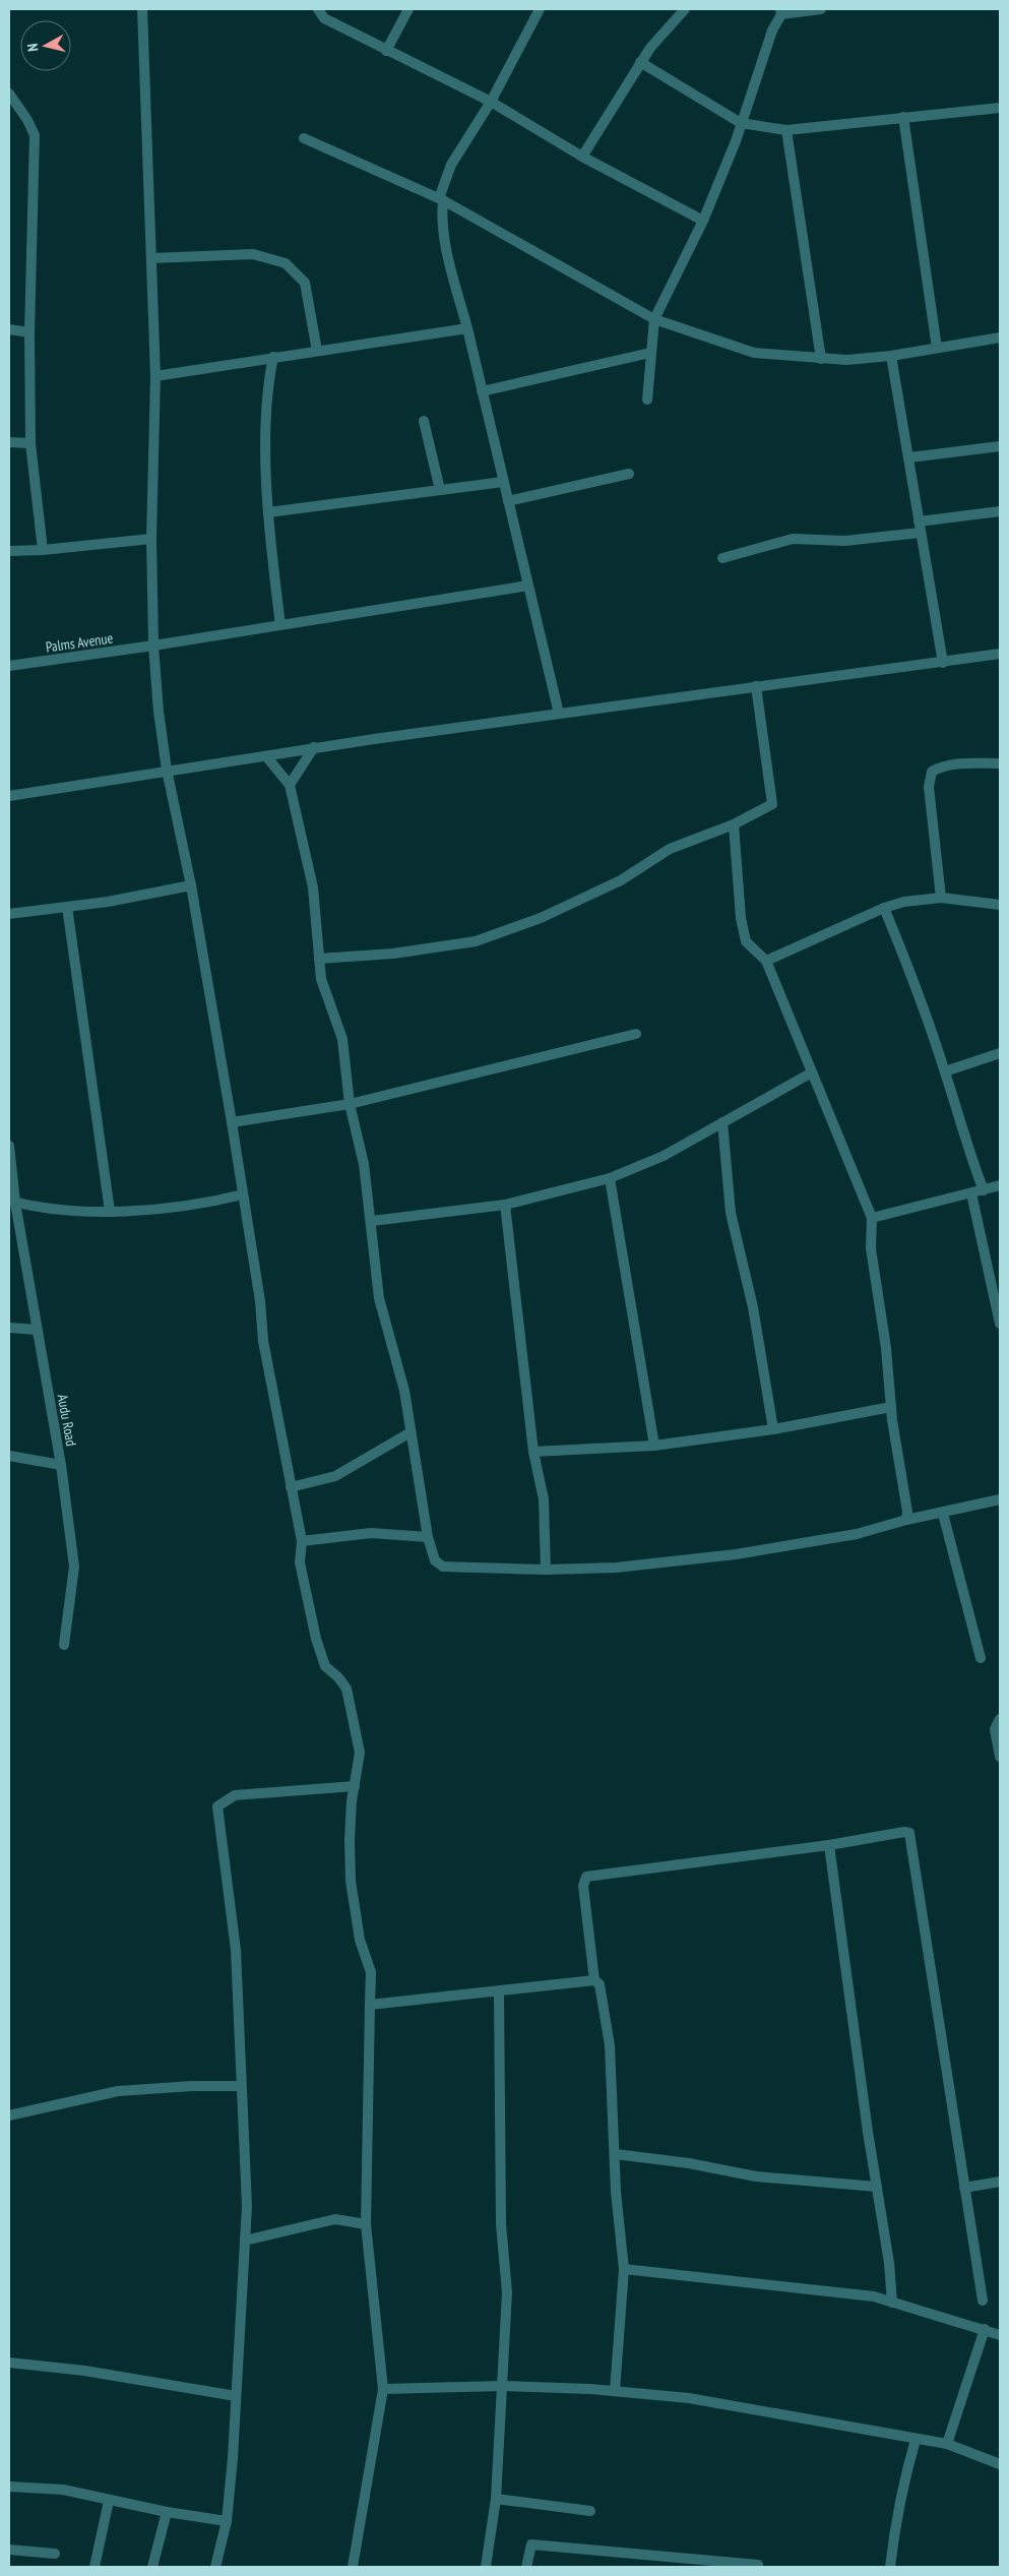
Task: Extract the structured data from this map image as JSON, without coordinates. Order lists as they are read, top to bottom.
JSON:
{
  "streets": {
    "street": ["Palms Avenue", "Audu Road"]
  },
  "north": "left"
}
